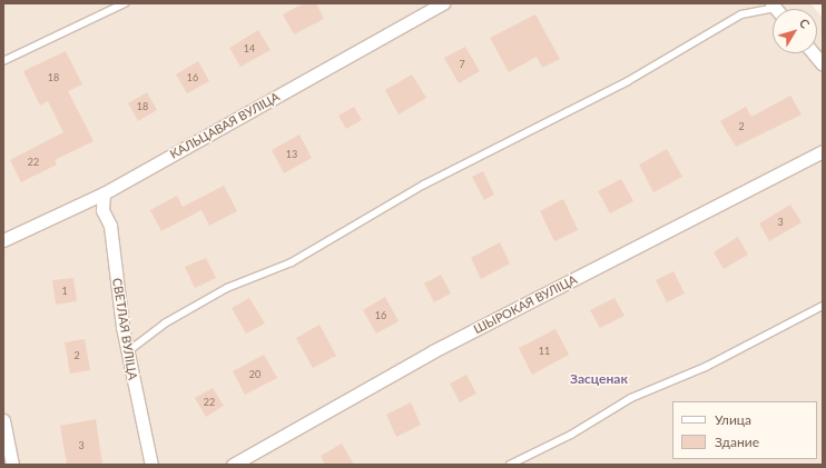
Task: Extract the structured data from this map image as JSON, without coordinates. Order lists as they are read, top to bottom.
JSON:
{
  "streets": {
    "street": ["КАЛЬЦАВАЯ ВУЛІЦА", "ШЫРОКАЯ ВУЛІЦА", "СВЕТЛАЯ ВУЛІЦА"]
  },
  "crossings": [
    ["КАЛЬЦАВАЯ ВУЛІЦА", "СВЕТЛАЯ ВУЛІЦА"]
  ],
  "districts": ["Засценак"],
  "house_numbers": [
    "14",
    "7",
    "18",
    "16",
    "18",
    "2",
    "13",
    "22",
    "3",
    "1",
    "16",
    "11",
    "2",
    "20",
    "22",
    "3"
  ],
  "legend": ["Улица", "Здание"],
  "north": "top right"
}
